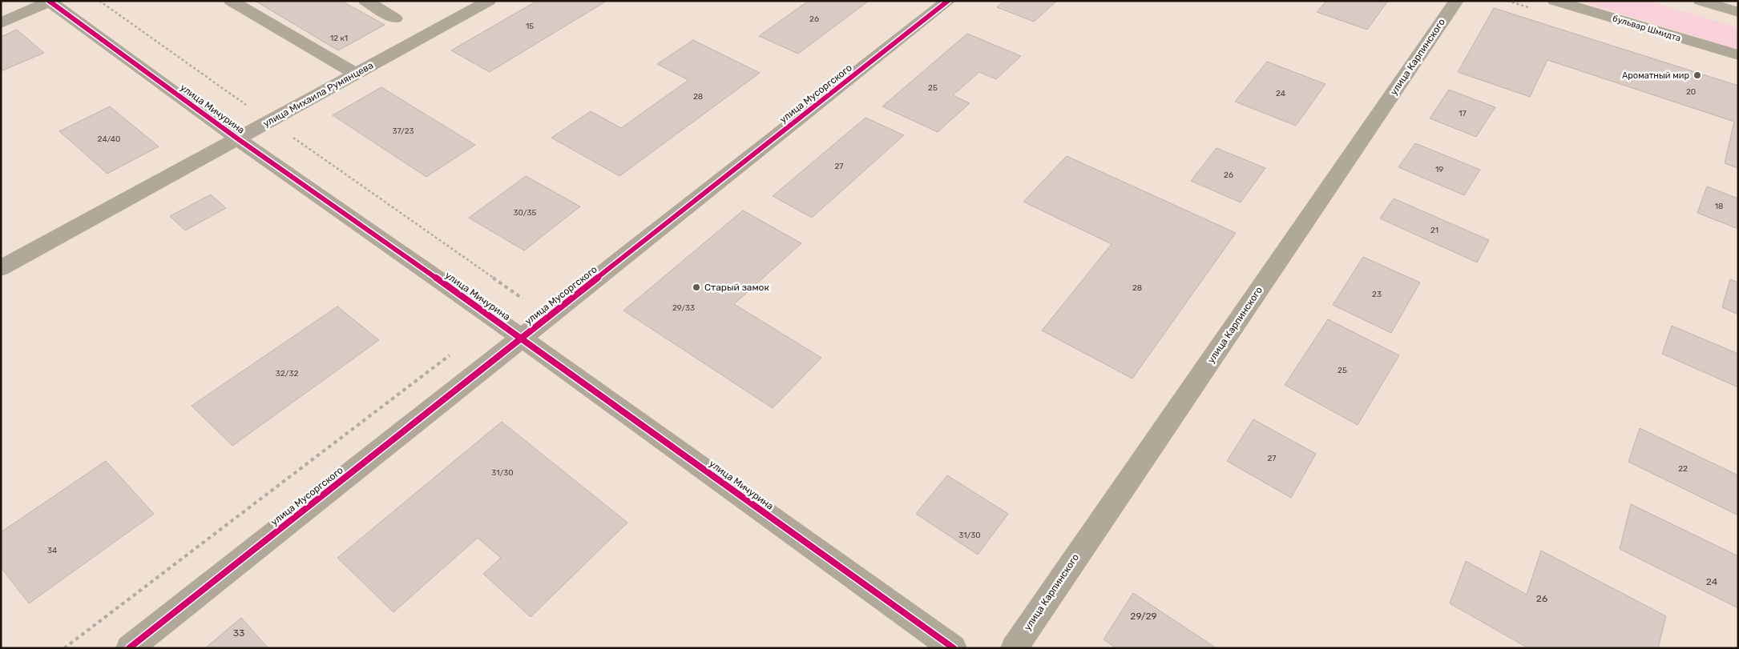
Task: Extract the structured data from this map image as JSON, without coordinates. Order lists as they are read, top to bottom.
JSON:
{
  "streets": {
    "street": [
      "бульвар Шмидта",
      "улица Карпинского",
      "улица Мусоргского",
      "улица Михаила Румянцева",
      "улица Мичурина"
    ]
  },
  "crossings": [
    ["улица Мусоргского", "улица Мичурина"],
    ["улица Михаила Румянцева", "улица Мичурина"]
  ],
  "places": ["Ароматный мир", "Старый замок"],
  "house_numbers": [
    "26",
    "15",
    "12 к1",
    "25",
    "20",
    "24",
    "28",
    "17",
    "37/23",
    "24/40",
    "27",
    "19",
    "26",
    "18",
    "30/35",
    "21",
    "28",
    "23",
    "29/33",
    "25",
    "32/32",
    "27",
    "22",
    "31/30",
    "31/30",
    "34",
    "24",
    "26",
    "29/29",
    "33"
  ]
}
